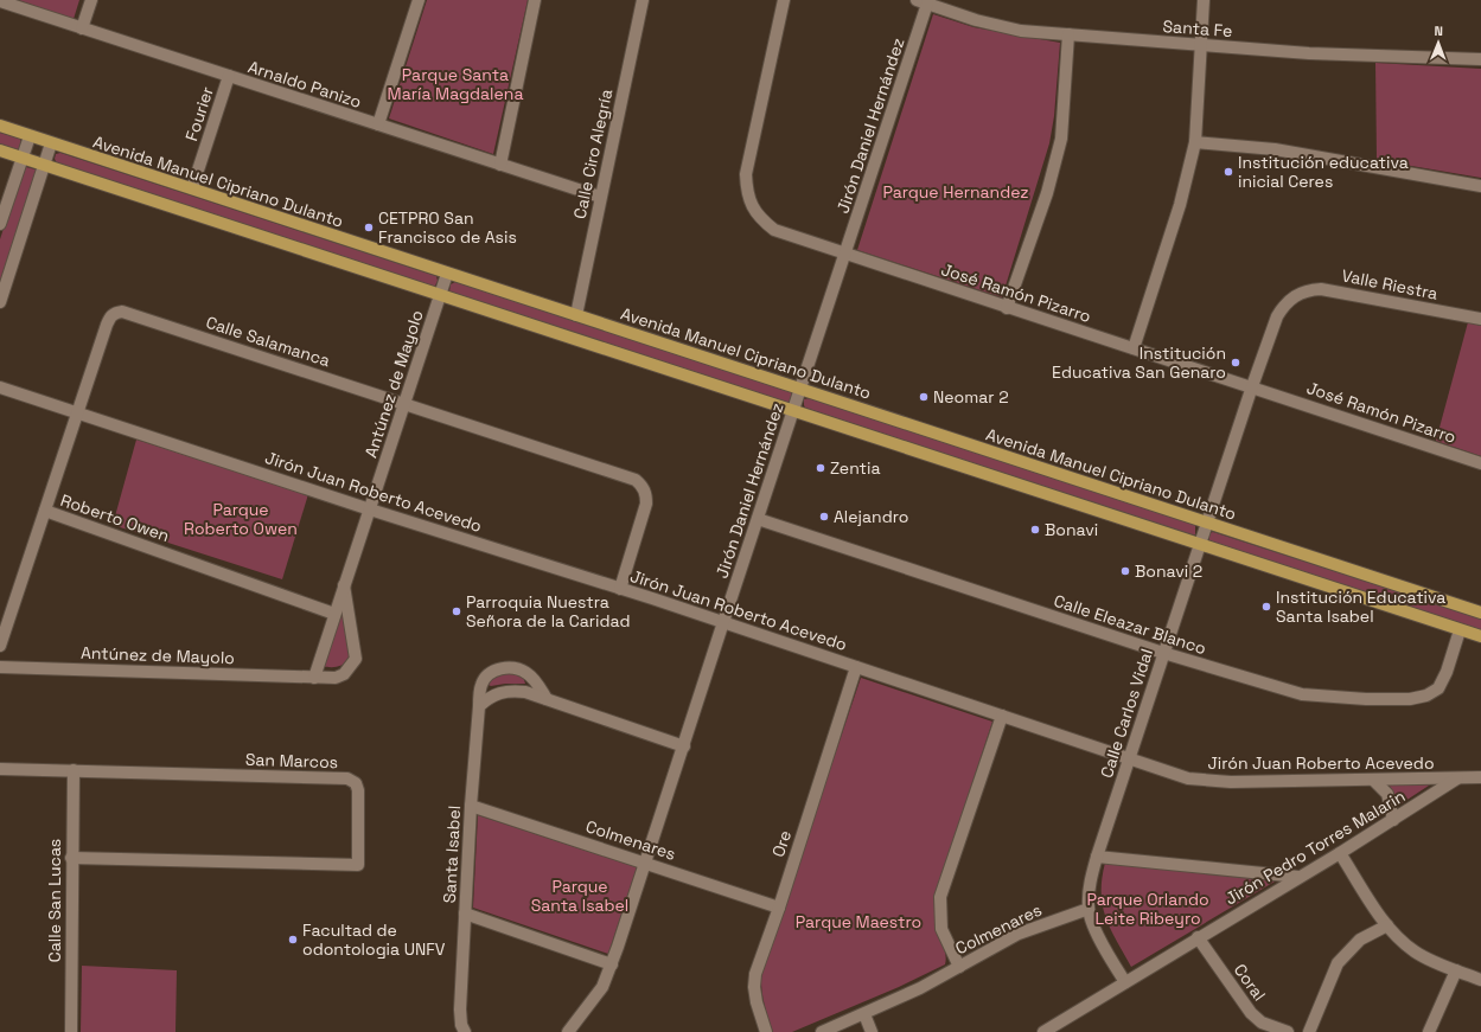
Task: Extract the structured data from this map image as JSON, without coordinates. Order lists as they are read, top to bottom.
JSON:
{
  "streets": {
    "main road": ["Avenida Manuel Cipriano Dulanto"],
    "street": [
      "Santa Fe",
      "Arnaldo Panizo",
      "Fourier",
      "Jirón Daniel Hernández",
      "Calle Ciro Alegría",
      "Valle Riestra",
      "José Ramón Pizarro",
      "Calle Salamanca",
      "Antúnez de Mayolo",
      "Jirón Juan Roberto Acevedo",
      "Roberto Owen",
      "Calle Eleazar Blanco",
      "Calle Carlos Vidal",
      "San Marcos",
      "Colmenares",
      "Ore",
      "Jirón Pedro Torres Malarin",
      "Santa Isabel",
      "Calle San Lucas",
      "Coral"
    ]
  },
  "crossings": [
    ["Santa Fe", "Jirón Daniel Hernández"],
    ["Arnaldo Panizo", "Fourier"],
    ["Arnaldo Panizo", "Calle Ciro Alegría"],
    ["Fourier", "Avenida Manuel Cipriano Dulanto"],
    ["Jirón Daniel Hernández", "Avenida Manuel Cipriano Dulanto"],
    ["Jirón Daniel Hernández", "José Ramón Pizarro"],
    ["Jirón Daniel Hernández", "Jirón Juan Roberto Acevedo"],
    ["Jirón Daniel Hernández", "Calle Eleazar Blanco"],
    ["Jirón Daniel Hernández", "Colmenares"],
    ["Calle Ciro Alegría", "Avenida Manuel Cipriano Dulanto"],
    ["Avenida Manuel Cipriano Dulanto", "Antúnez de Mayolo"],
    ["Avenida Manuel Cipriano Dulanto", "Calle Carlos Vidal"],
    ["Valle Riestra", "Calle Carlos Vidal"],
    ["José Ramón Pizarro", "Calle Carlos Vidal"],
    ["Calle Salamanca", "Antúnez de Mayolo"],
    ["Calle Salamanca", "Jirón Juan Roberto Acevedo"],
    ["Calle Salamanca", "Roberto Owen"],
    ["Antúnez de Mayolo", "Jirón Juan Roberto Acevedo"],
    ["Antúnez de Mayolo", "Roberto Owen"],
    ["Jirón Juan Roberto Acevedo", "Calle Carlos Vidal"],
    ["Jirón Juan Roberto Acevedo", "Ore"],
    ["Jirón Juan Roberto Acevedo", "Jirón Pedro Torres Malarin"],
    ["Calle Eleazar Blanco", "Calle Carlos Vidal"],
    ["Calle Carlos Vidal", "Colmenares"],
    ["Calle Carlos Vidal", "Jirón Pedro Torres Malarin"],
    ["San Marcos", "Calle San Lucas"],
    ["Colmenares", "Ore"],
    ["Colmenares", "Santa Isabel"],
    ["Jirón Pedro Torres Malarin", "Coral"]
  ],
  "parks": [
    "Parque Santa María Magdalena",
    "Parque Hernandez",
    "Parque Roberto Owen",
    "Parque Santa Isabel",
    "Parque Orlando Leite Ribeyro",
    "Parque Maestro"
  ],
  "places": [
    "Institución educativa inicial Ceres",
    "CETPRO San Francisco de Asis",
    "Institución Educativa San Genaro",
    "Neomar 2",
    "Zentia",
    "Alejandro",
    "Bonavi",
    "Bonavi 2",
    "Institución Educativa Santa Isabel",
    "Parroquia Nuestra Señora de la Caridad",
    "Facultad de odontologia UNFV"
  ],
  "north": "top"
}
